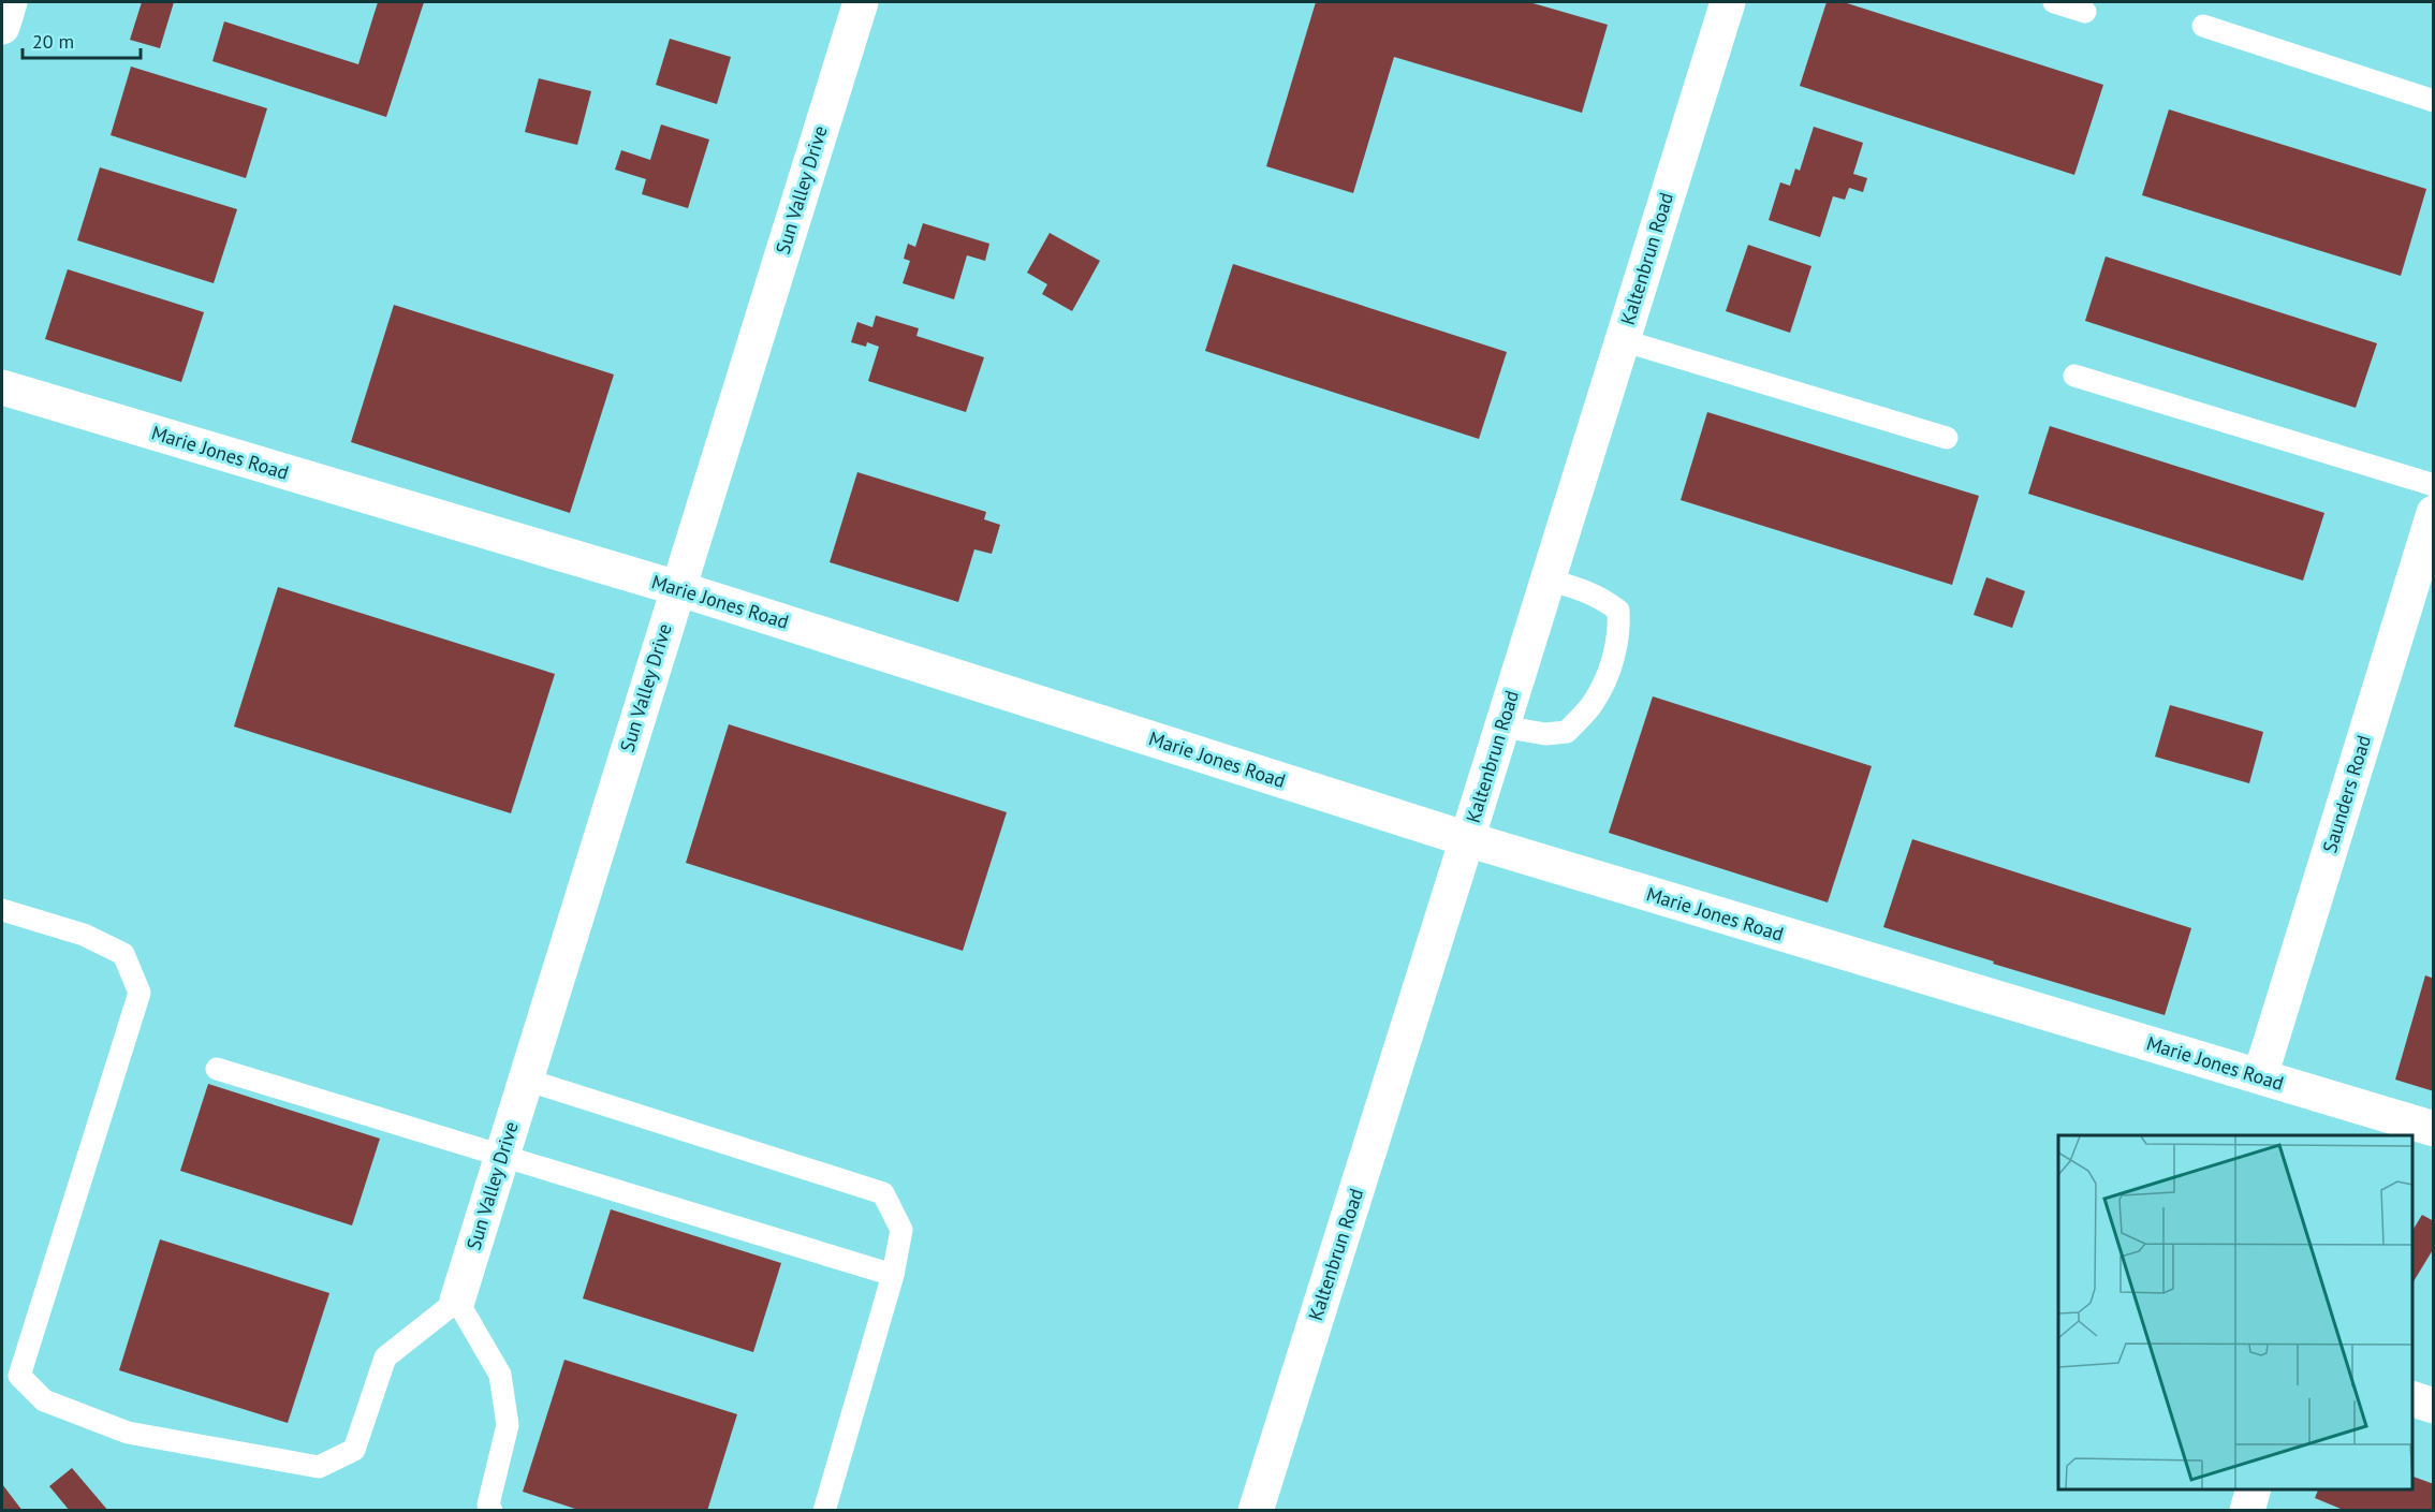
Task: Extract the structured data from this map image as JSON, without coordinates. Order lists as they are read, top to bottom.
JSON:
{
  "streets": {
    "street": [
      "Sun Valley Drive",
      "Kaltenbrun Road",
      "Marie Jones Road",
      "Saunders Road"
    ]
  },
  "crossings": [
    ["Sun Valley Drive", "Marie Jones Road"],
    ["Kaltenbrun Road", "Marie Jones Road"],
    ["Marie Jones Road", "Saunders Road"]
  ],
  "scale_bar": "20 m"
}
